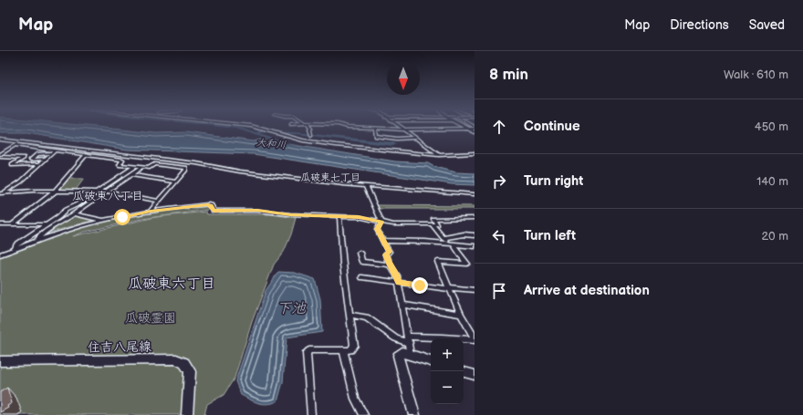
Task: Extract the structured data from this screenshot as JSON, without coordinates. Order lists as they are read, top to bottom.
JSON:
{
  "streets": {
    "main road": ["住吉八尾線"]
  },
  "districts": ["瓜破東七丁目", "瓜破東八丁目", "瓜破東六丁目"],
  "water": ["大和川", "下池"],
  "parks": ["瓜破霊園"],
  "north": "bottom",
  "page": {
    "header": "Map",
    "nav": ["Map", "Directions", "Saved"],
    "heading": ["8 min", "Walk · 610 m"],
    "list": [
      ["Continue", "450 m"],
      ["Turn right", "140 m"],
      ["Turn left", "20 m"],
      "Arrive at destination"
    ],
    "map_buttons": ["+", "−"]
  }
}
